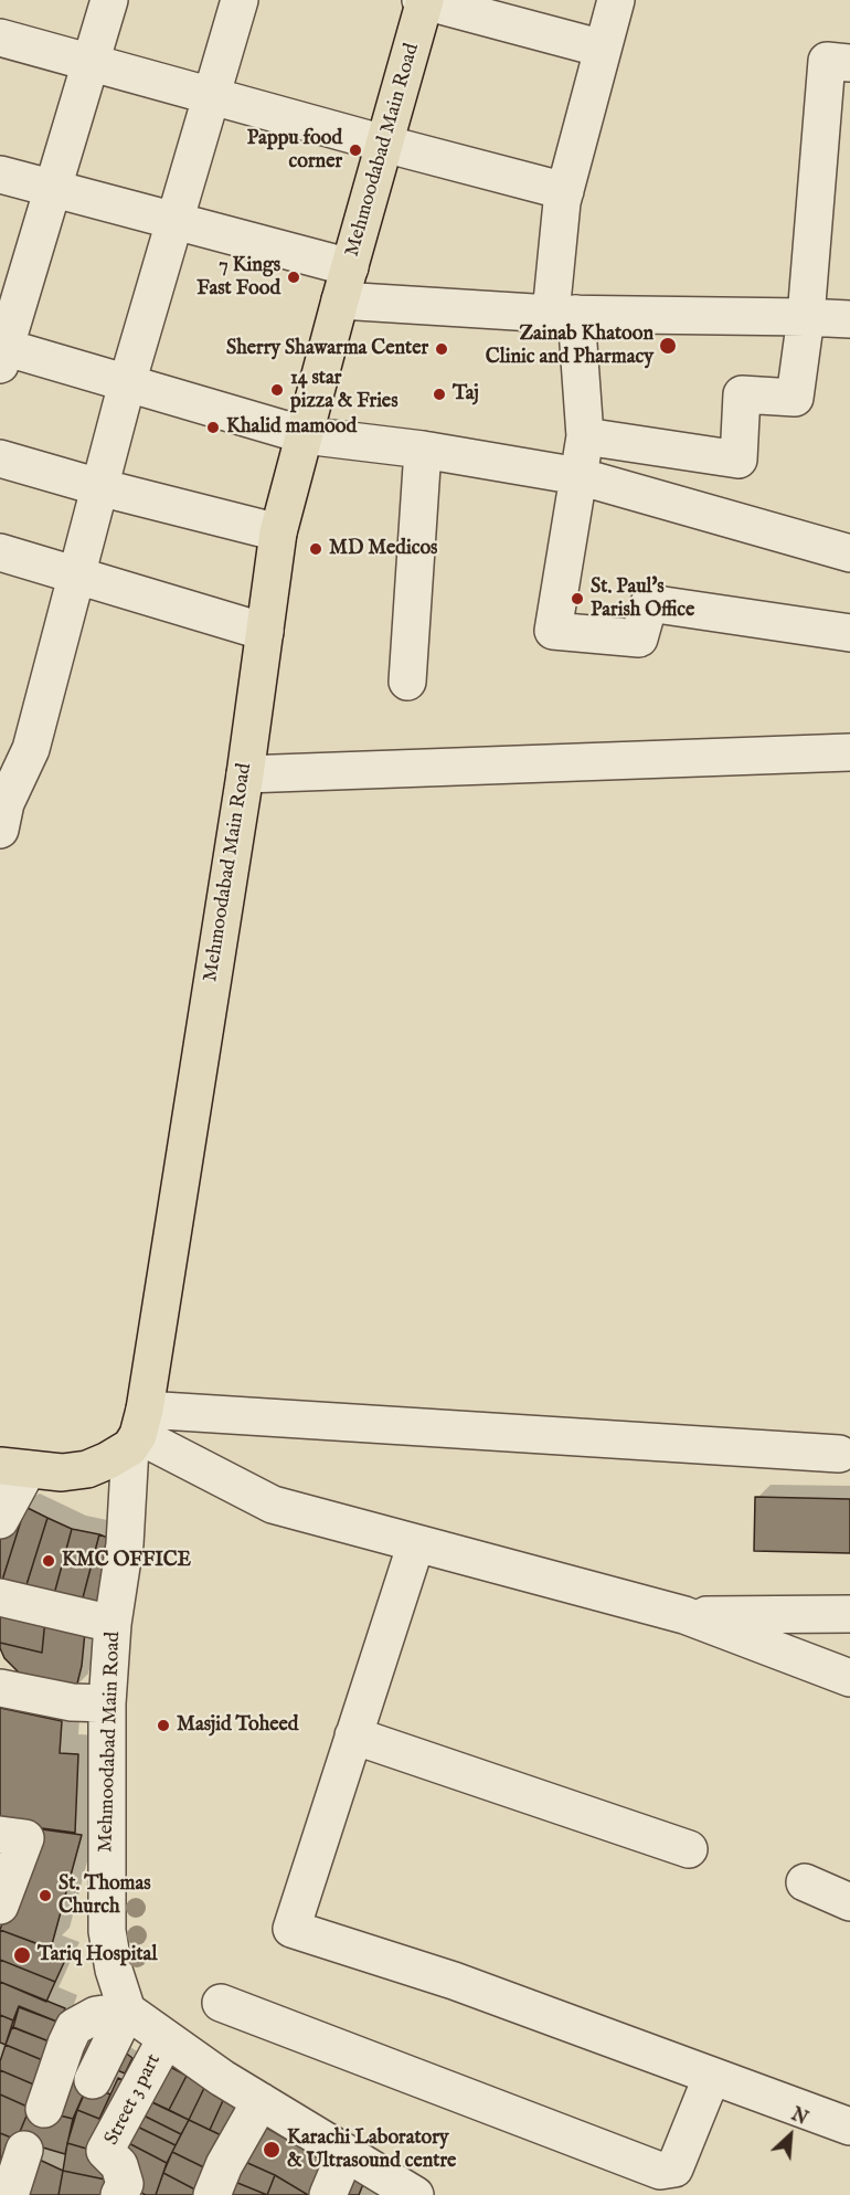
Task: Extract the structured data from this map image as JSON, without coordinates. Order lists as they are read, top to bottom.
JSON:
{
  "streets": {
    "main road": ["Mehmoodabad Main Road"],
    "street": ["Street 3 part"]
  },
  "places": [
    "Pappu food corner",
    "7 Kings Fast Food",
    "Zainab Khatoon Clinic and Pharmacy",
    "Sherry Shawarma Center",
    "14 star pizza & Fries",
    "Taj",
    "Khalid mamood",
    "MD Medicos",
    "St. Paul's Parish Office",
    "KMC OFFICE",
    "Masjid Toheed",
    "St. Thomas Church",
    "Tariq Hospital",
    "Karachi Laboratory & Ultrasound centre"
  ],
  "north": "top right"
}
